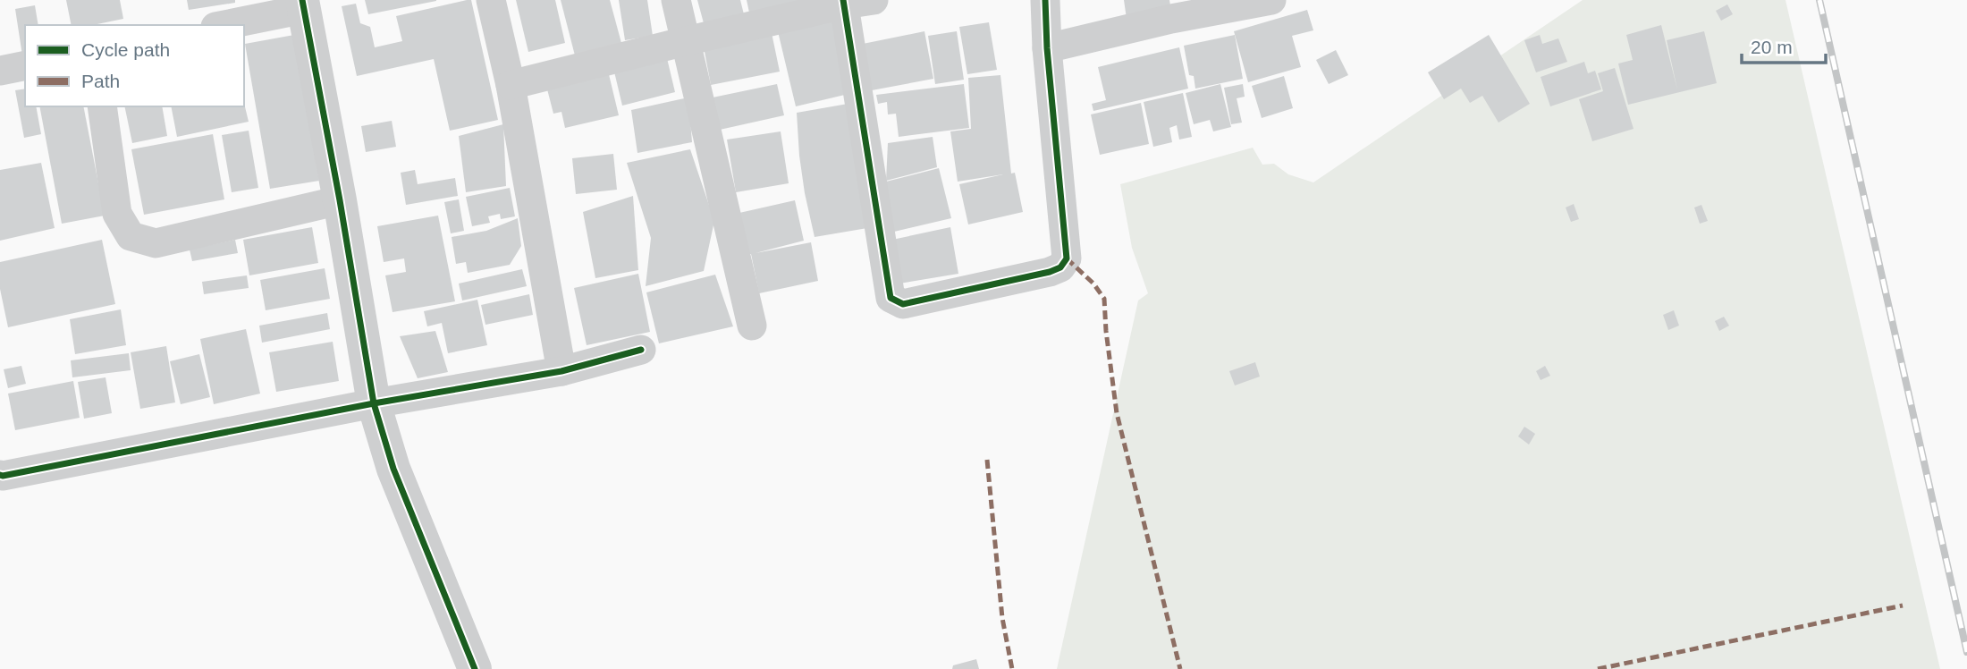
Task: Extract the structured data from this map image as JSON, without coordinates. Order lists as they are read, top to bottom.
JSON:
{
  "legend": ["Cycle path", "Path"],
  "scale_bar": "20 m"
}
